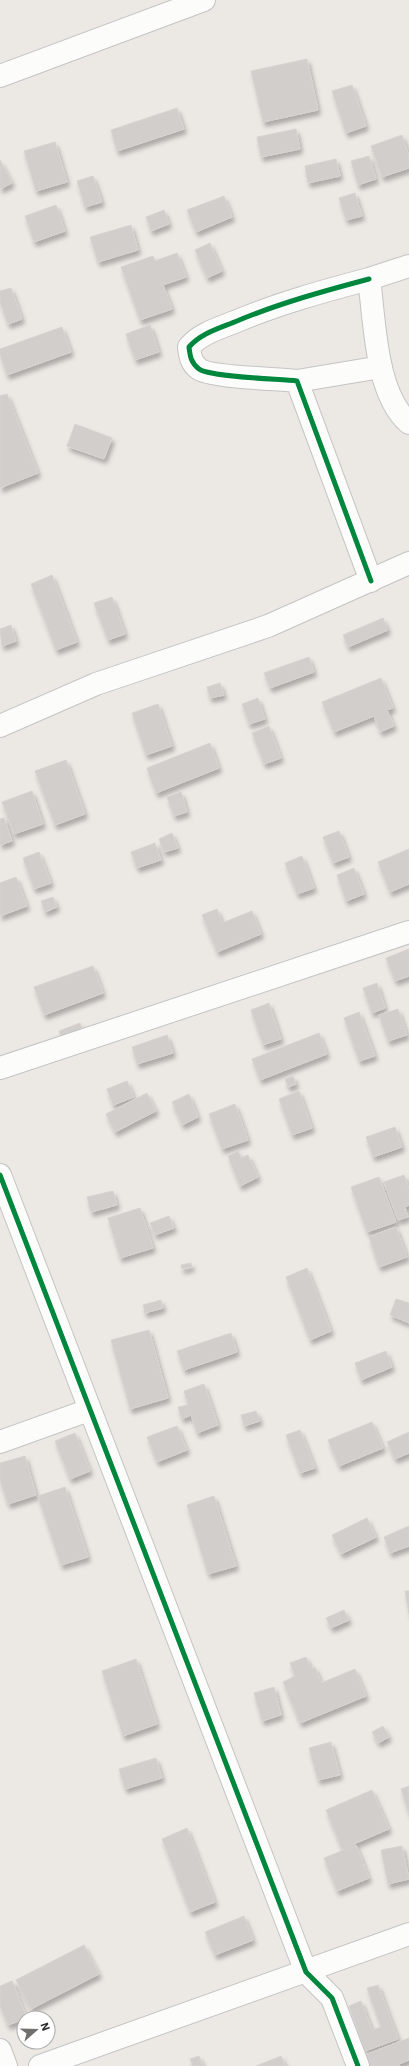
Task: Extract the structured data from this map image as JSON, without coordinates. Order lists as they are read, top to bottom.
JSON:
{
  "north": "right"
}
